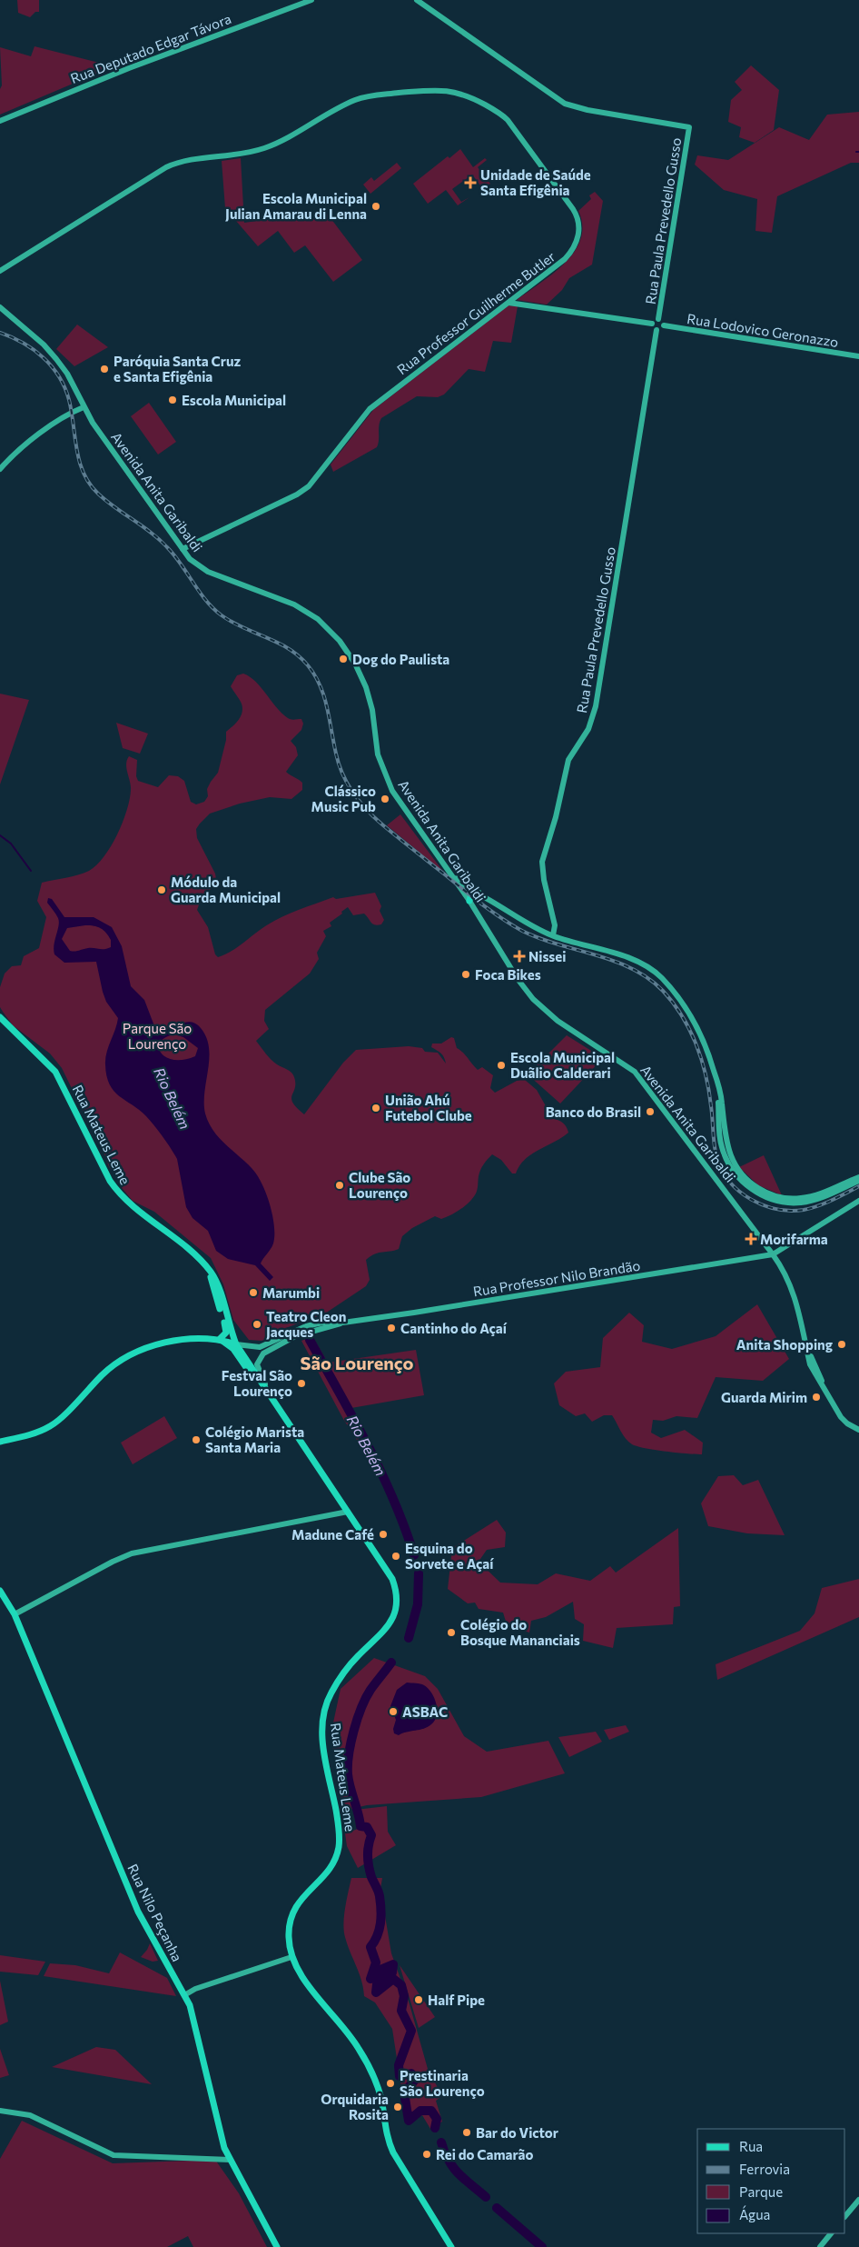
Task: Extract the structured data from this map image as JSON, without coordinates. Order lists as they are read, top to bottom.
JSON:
{
  "streets": {
    "main road": [
      "Rua Deputado Edgar Távora",
      "Rua Paula Prevedello Gusso",
      "Rua Professor Guilherme Butler",
      "Rua Lodovico Geronazzo",
      "Avenida Anita Garibaldi",
      "Rua Mateus Leme",
      "Rua Professor Nilo Brandão",
      "Rua Nilo Peçanha"
    ]
  },
  "crossings": [
    ["Rua Paula Prevedello Gusso", "Rua Lodovico Geronazzo"],
    ["Rua Professor Guilherme Butler", "Avenida Anita Garibaldi"],
    ["Avenida Anita Garibaldi", "Rua Professor Nilo Brandão"],
    ["Rua Mateus Leme", "Rua Professor Nilo Brandão"]
  ],
  "districts": ["São Lourenço"],
  "water": ["Rio Belém"],
  "parks": ["Parque São Lourenço"],
  "places": {
    "health": ["Unidade de Saúde Santa Efigênia", "Nissei", "Morifarma"],
    "other": [
      "Escola Municipal Julian Amarau di Lenna",
      "Paróquia Santa Cruz e Santa Efigênia",
      "Escola Municipal",
      "Dog do Paulista",
      "Clássico Music Pub",
      "Módulo da Guarda Municipal",
      "Foca Bikes",
      "Escola Municipal Duãlio Calderari",
      "União Ahú Futebol Clube",
      "Banco do Brasil",
      "Clube São Lourenço",
      "Marumbi",
      "Teatro Cleon Jacques",
      "Cantinho do Açaí",
      "Anita Shopping",
      "Festval São Lourenço",
      "Guarda Mirim",
      "Colégio Marista Santa Maria",
      "Madune Café",
      "Esquina do Sorvete e Açaí",
      "Colégio do Bosque Mananciais",
      "ASBAC",
      "Half Pipe",
      "Prestinaria São Lourenço",
      "Orquidaria Rosita",
      "Bar do Victor",
      "Rei do Camarão"
    ]
  },
  "legend": [
    "Rua",
    "Ferrovia",
    "Parque",
    "Água"
  ]
}
